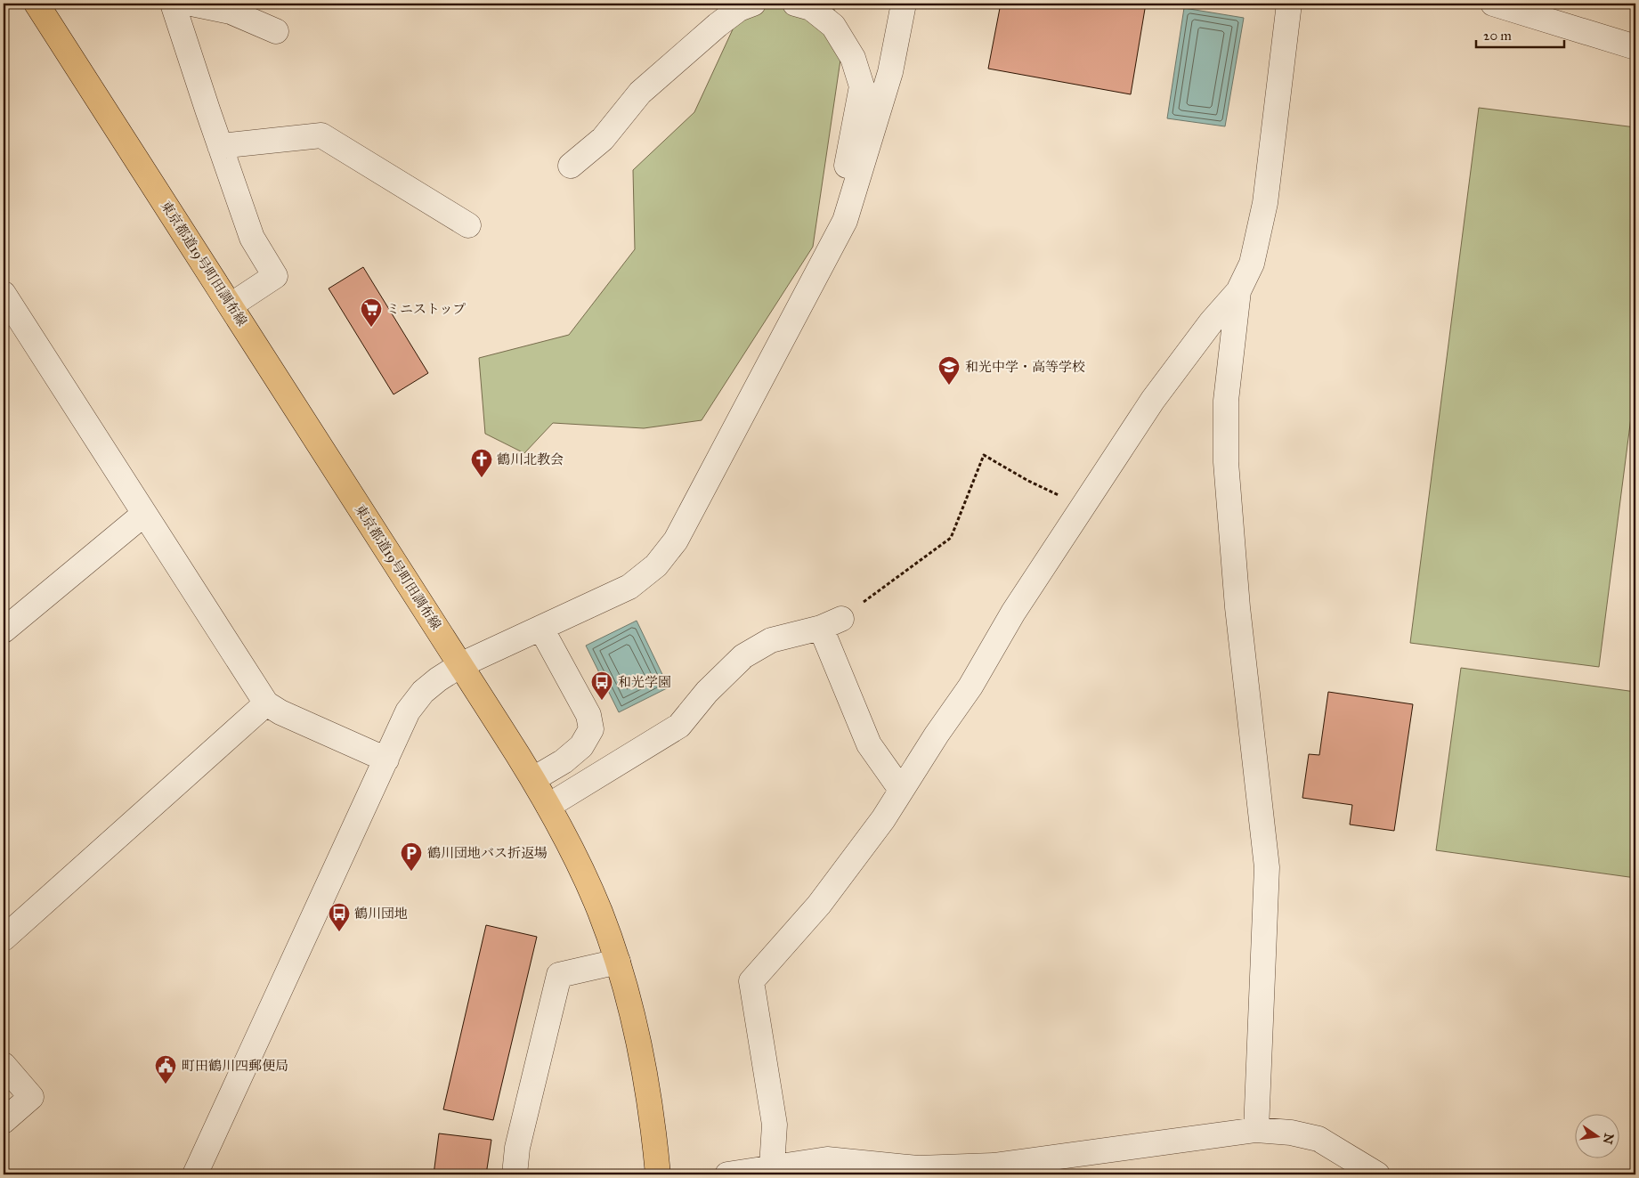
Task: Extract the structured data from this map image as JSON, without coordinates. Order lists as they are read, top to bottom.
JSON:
{
  "streets": {
    "main road": ["東京都道19号町田調布線"]
  },
  "places": {
    "supermarket": ["ミニストップ"],
    "school or university": ["和光中学・高等学校"],
    "church": ["鶴川北教会"],
    "bus stop": ["和光学園", "鶴川団地"],
    "parking": ["鶴川団地バス折返場"],
    "public building": ["町田鶴川四郵便局"]
  },
  "scale_bar": "20 m",
  "north": "right"
}
